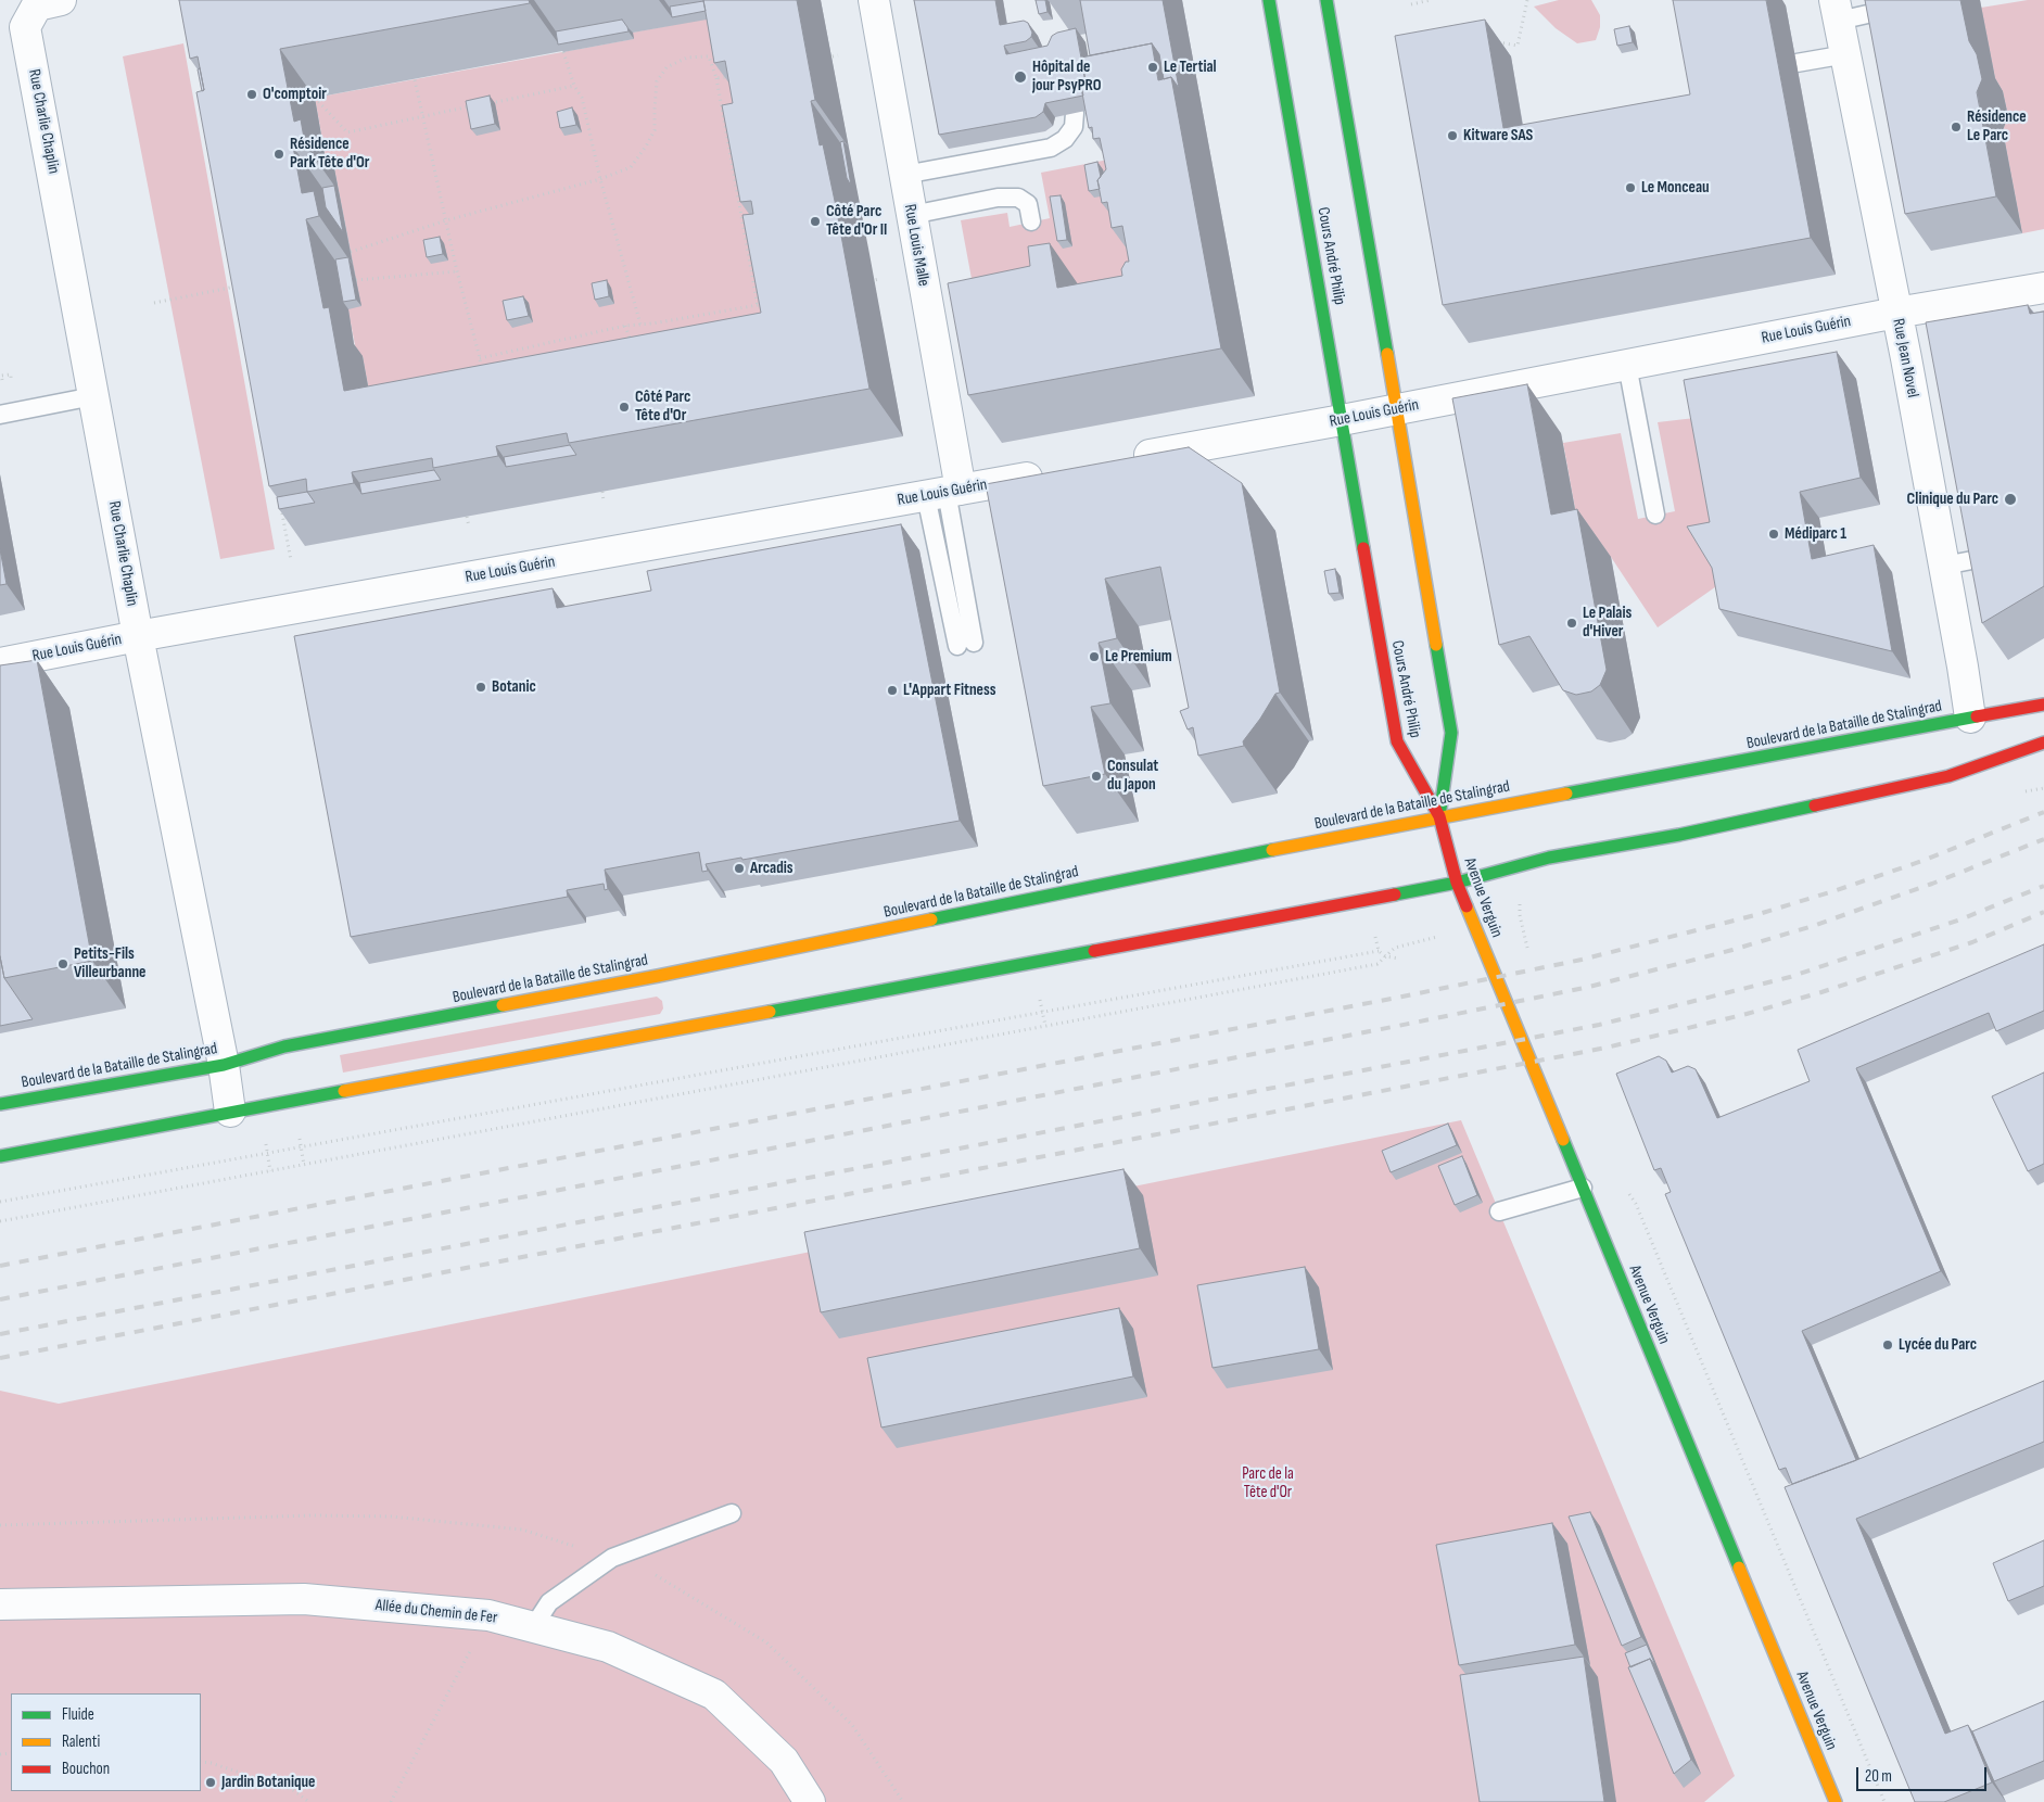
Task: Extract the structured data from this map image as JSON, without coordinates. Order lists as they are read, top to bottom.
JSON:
{
  "streets": {
    "main road": ["Cours André Philip", "Boulevard de la Bataille de Stalingrad", "Avenue Verguin"],
    "street": [
      "Rue Charlie Chaplin",
      "Rue Louis Malle",
      "Rue Louis Guérin",
      "Rue Jean Novel",
      "Allée du Chemin de Fer"
    ]
  },
  "crossings": [
    ["Rue Charlie Chaplin", "Rue Louis Guérin"],
    ["Rue Charlie Chaplin", "Boulevard de la Bataille de Stalingrad"],
    ["Rue Louis Malle", "Rue Louis Guérin"],
    ["Cours André Philip", "Rue Louis Guérin"],
    ["Cours André Philip", "Boulevard de la Bataille de Stalingrad"],
    ["Cours André Philip", "Avenue Verguin"],
    ["Rue Louis Guérin", "Rue Jean Novel"],
    ["Rue Jean Novel", "Boulevard de la Bataille de Stalingrad"],
    ["Boulevard de la Bataille de Stalingrad", "Avenue Verguin"]
  ],
  "parks": ["Parc de la Tête d'Or"],
  "places": [
    "Le Tertial",
    "Hôpital de jour PsyPRO",
    "O'comptoir",
    "Résidence Le Parc",
    "Kitware SAS",
    "Résidence Park Tête d'Or",
    "Le Monceau",
    "Côté Parc Tête d'Or II",
    "Côté Parc Tête d'Or",
    "Clinique du Parc",
    "Médiparc 1",
    "Le Palais d'Hiver",
    "Le Premium",
    "Botanic",
    "L'Appart Fitness",
    "Consulat du Japon",
    "Arcadis",
    "Petits-Fils Villeurbanne",
    "Lycée du Parc",
    "Jardin Botanique"
  ],
  "legend": ["Fluide", "Ralenti", "Bouchon"],
  "scale_bar": "20 m"
}
